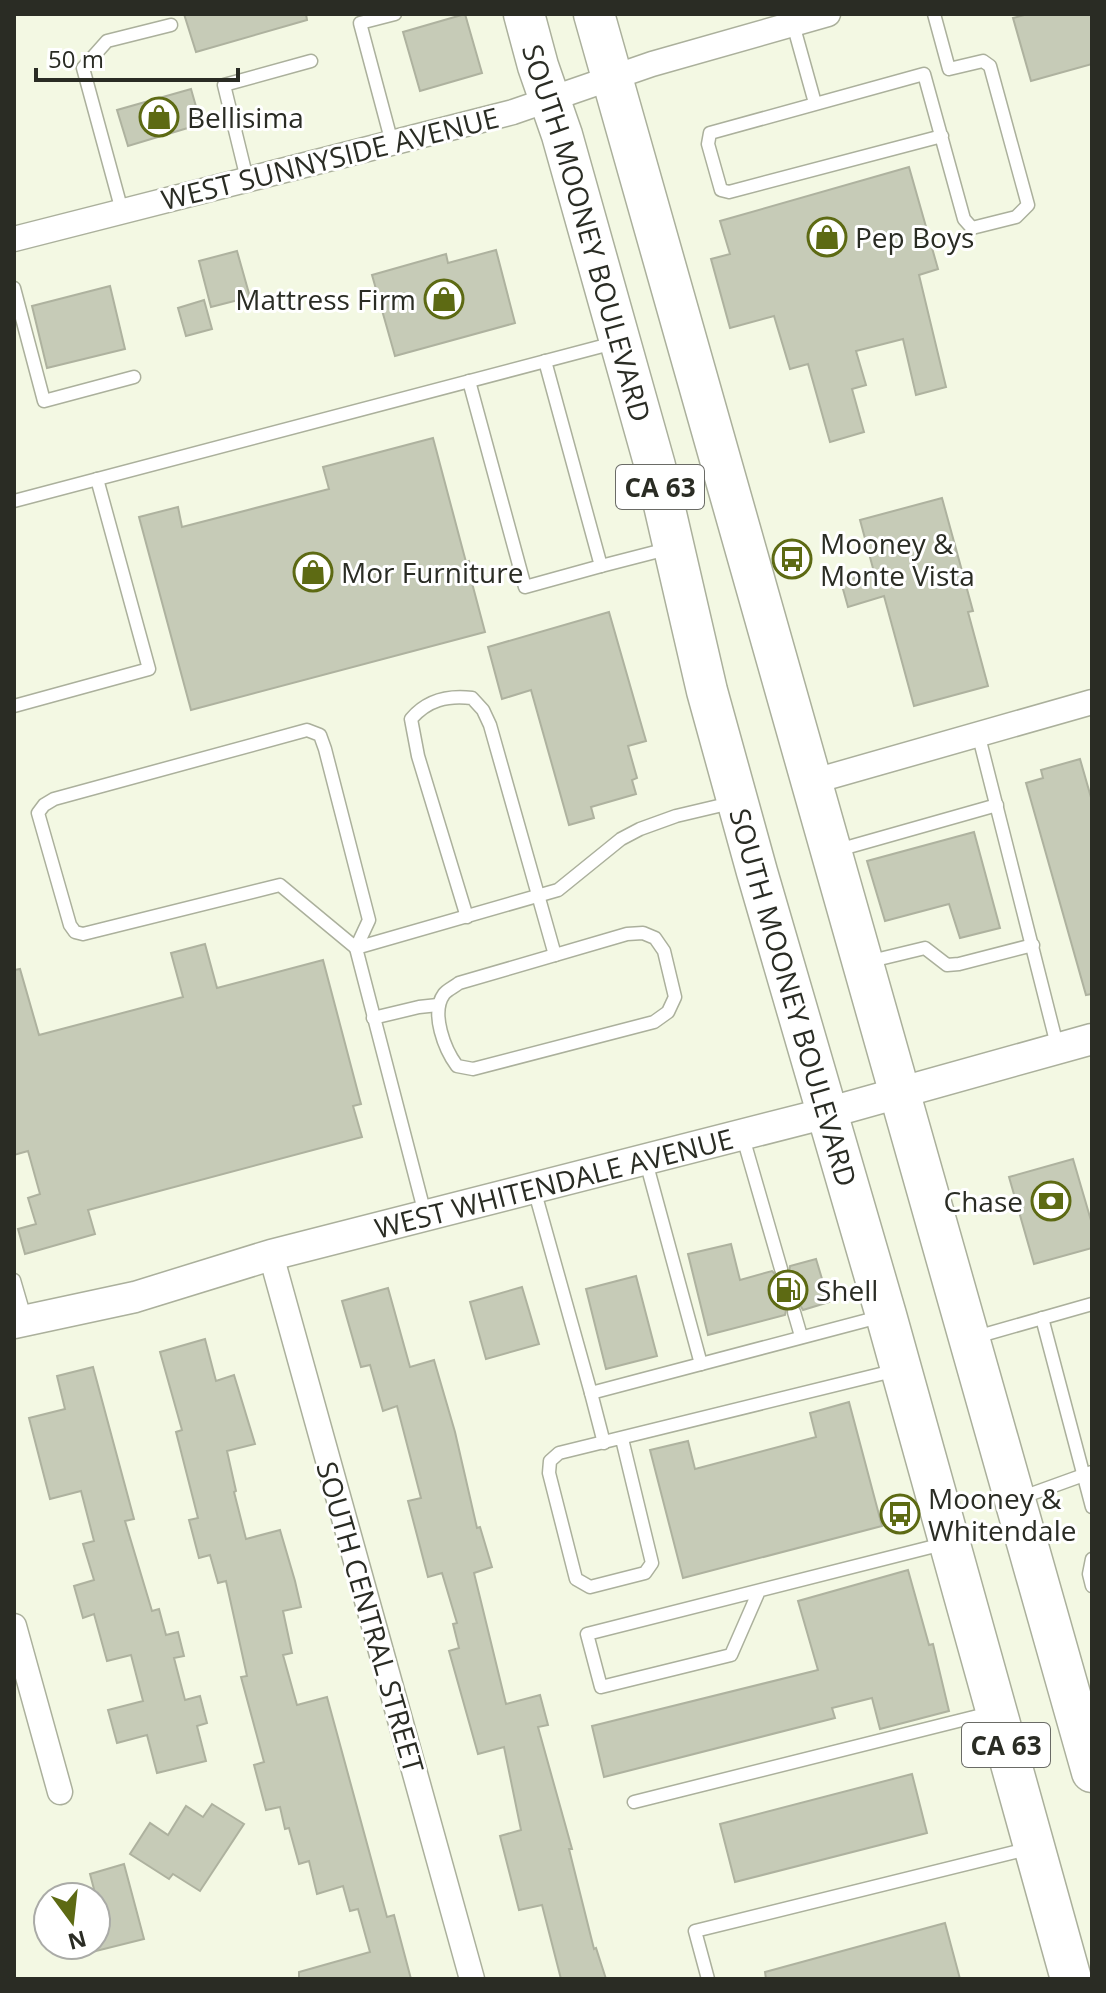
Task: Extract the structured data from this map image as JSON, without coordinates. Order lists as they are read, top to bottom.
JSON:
{
  "streets": {
    "main road": ["SOUTH MOONEY BOULEVARD", "CA 63"],
    "street": ["WEST SUNNYSIDE AVENUE", "WEST WHITENDALE AVENUE", "SOUTH CENTRAL STREET"]
  },
  "crossings": [
    ["WEST SUNNYSIDE AVENUE", "SOUTH MOONEY BOULEVARD"],
    ["WEST SUNNYSIDE AVENUE", "CA 63"],
    ["SOUTH MOONEY BOULEVARD", "WEST WHITENDALE AVENUE"],
    ["CA 63", "WEST WHITENDALE AVENUE"],
    ["WEST WHITENDALE AVENUE", "SOUTH CENTRAL STREET"]
  ],
  "places": {
    "shop": [
      "Bellisima",
      "Pep Boys",
      "Mattress Firm",
      "Mor Furniture"
    ],
    "bus stop": ["Mooney & Monte Vista", "Mooney & Whitendale"],
    "bank": ["Chase"],
    "fuel station": ["Shell"]
  },
  "scale_bar": "50 m",
  "north": "bottom"
}
